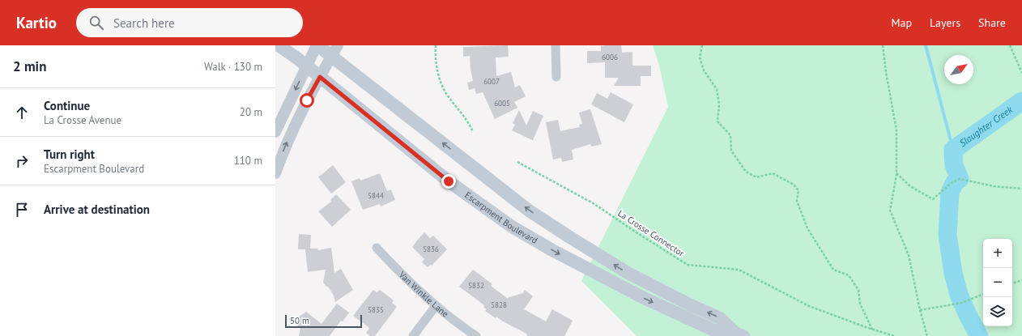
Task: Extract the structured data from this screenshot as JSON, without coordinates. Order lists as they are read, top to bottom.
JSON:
{
  "streets": {
    "main road": ["Escarpment Boulevard"],
    "street": ["Van Winkle Lane"],
    "path": ["La Crosse Connector"]
  },
  "water": ["Slaughter Creek"],
  "house_numbers": [
    "6006",
    "6007",
    "6005",
    "5844",
    "5836",
    "5832",
    "5828",
    "5835"
  ],
  "scale_bar": "50 m",
  "north": "top right",
  "page": {
    "header": "Kartio",
    "search": "Search here",
    "nav": ["Map", "Layers", "Share"],
    "heading": ["2 min", "Walk · 130 m"],
    "list": [
      ["Continue", "La Crosse Avenue", "20 m"],
      ["Turn right", "Escarpment Boulevard", "110 m"],
      "Arrive at destination"
    ],
    "map_buttons": ["+", "−"],
    "scale": "50 m"
  }
}
